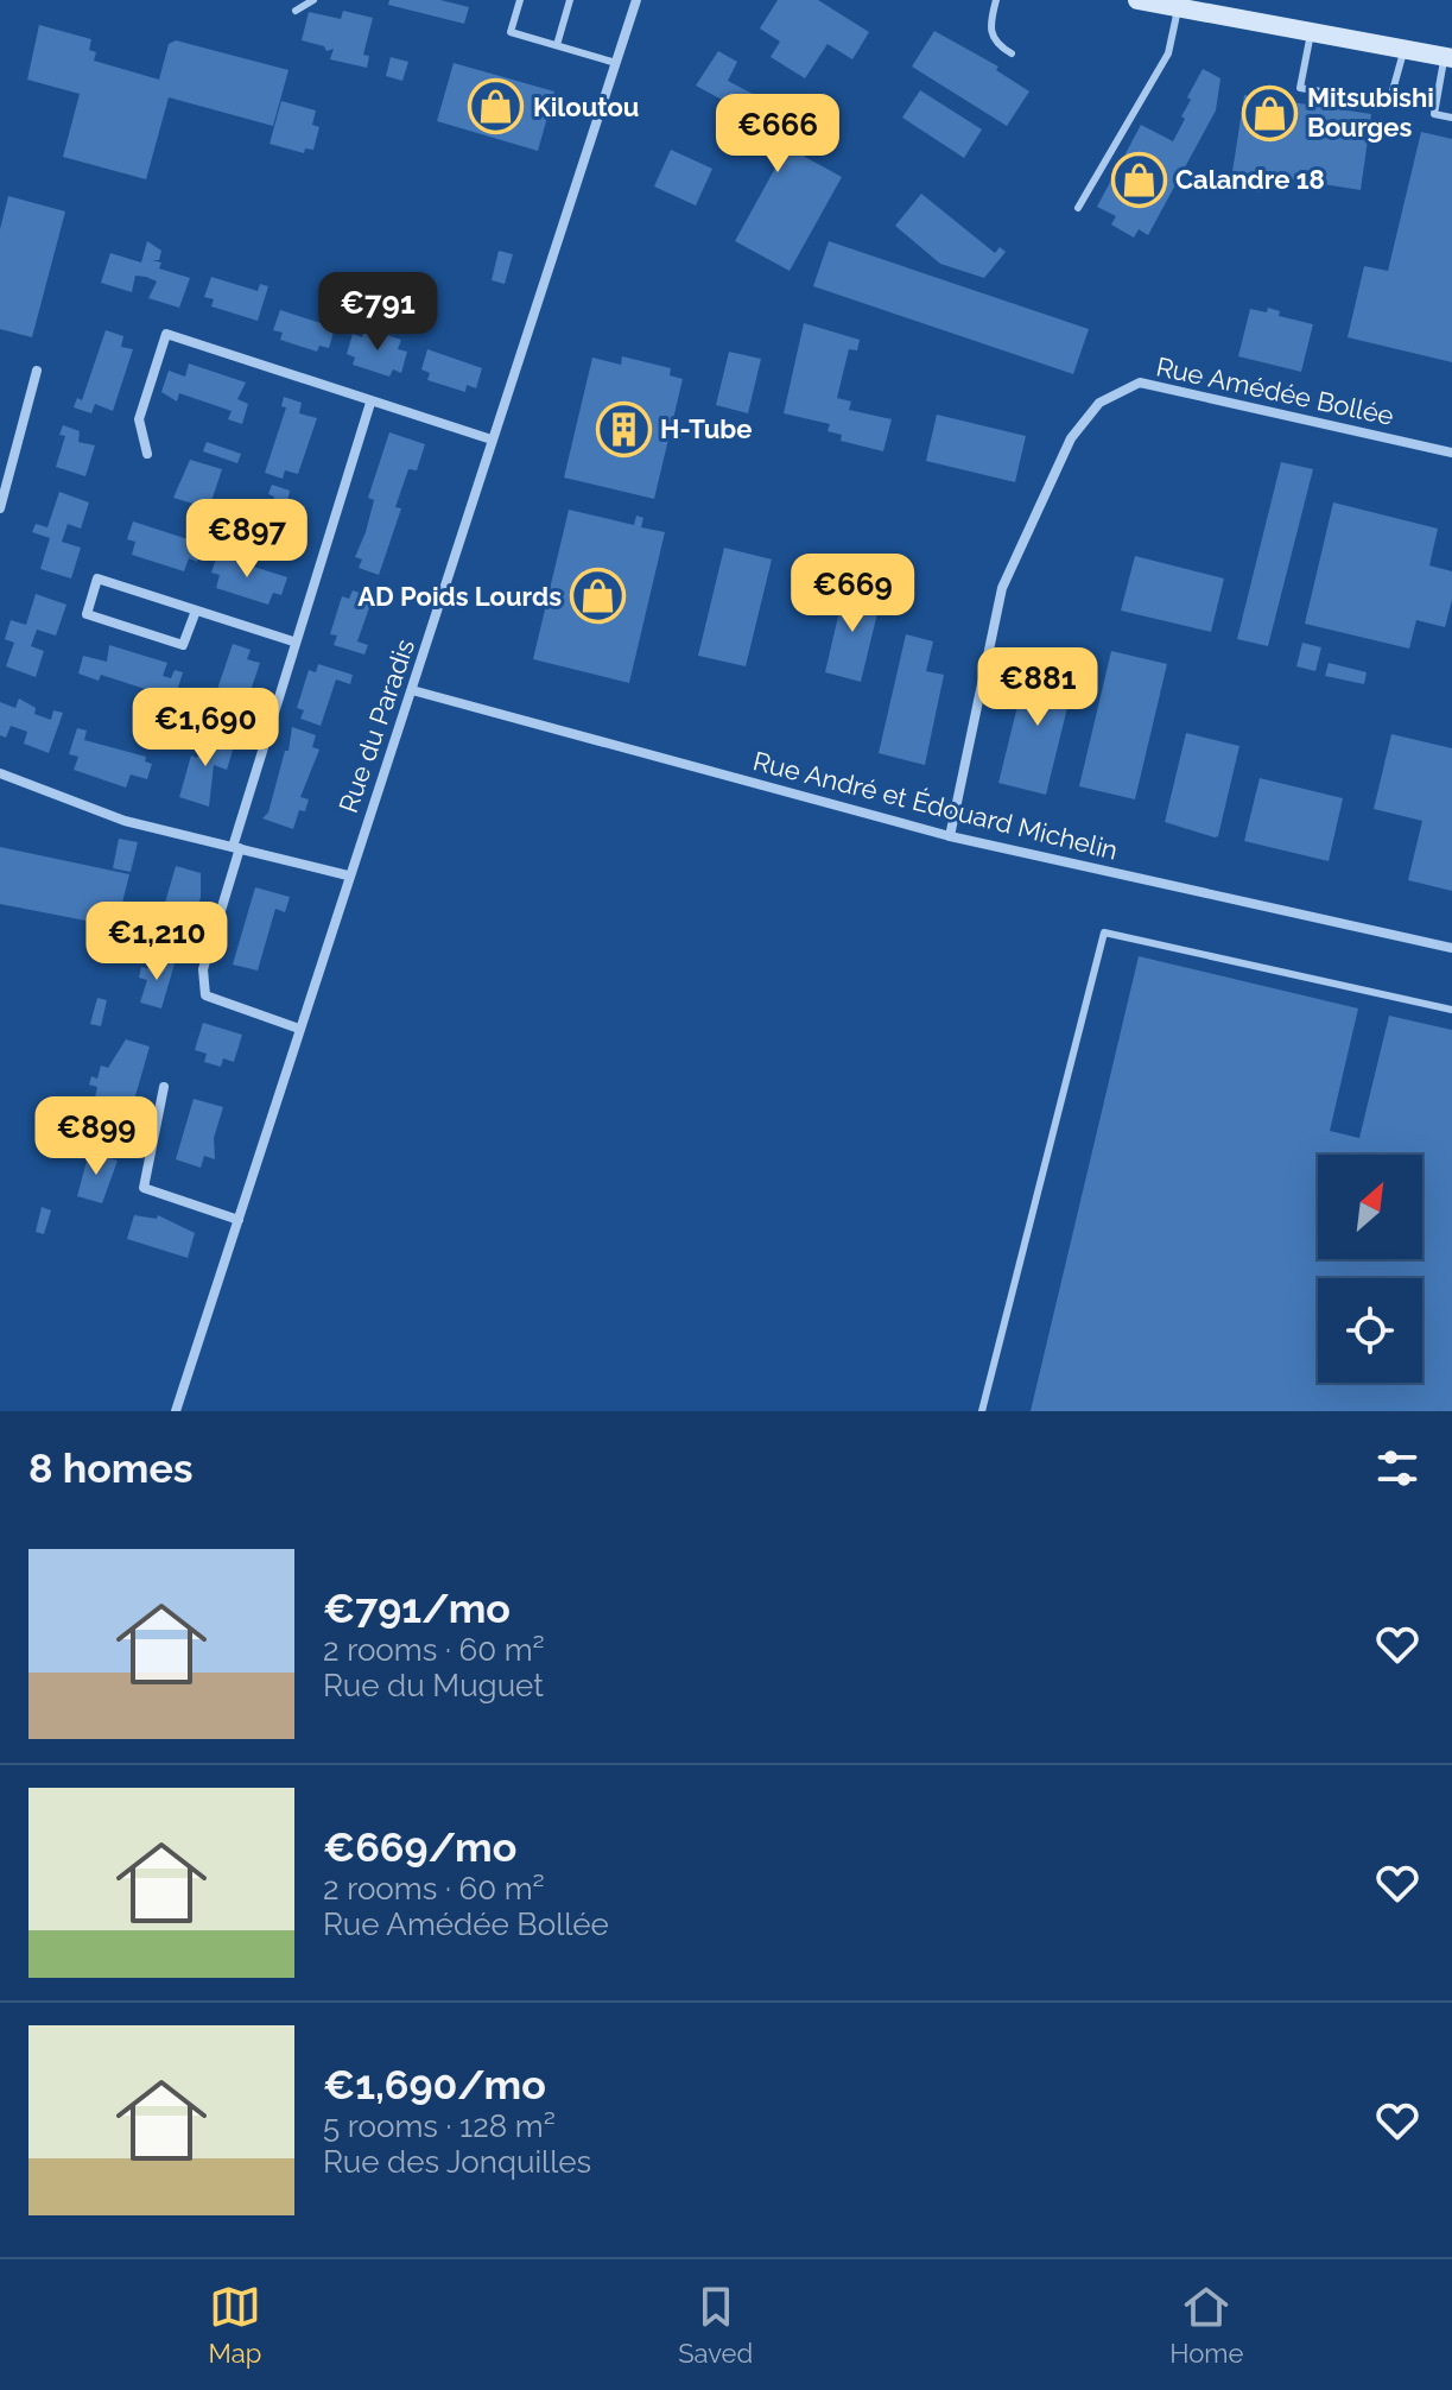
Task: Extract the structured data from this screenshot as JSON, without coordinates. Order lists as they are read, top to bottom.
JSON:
{
  "streets": {
    "street": ["Rue Amédée Bollée", "Rue du Paradis", "Rue André et Édouard Michelin"]
  },
  "crossings": [
    ["Rue Amédée Bollée", "Rue André et Édouard Michelin"],
    ["Rue du Paradis", "Rue André et Édouard Michelin"]
  ],
  "places": {
    "shop": [
      "Kiloutou",
      "Mitsubishi Bourges",
      "Calandre 18",
      "AD Poids Lourds"
    ],
    "building": ["H-Tube"]
  },
  "north": "top right",
  "page": {
    "price": [
      "€666",
      "€791",
      "€897",
      "€669",
      "€881",
      "€1,690",
      "€1,210",
      "€899"
    ],
    "heading": "8 homes",
    "list": [
      {
        "name": "€791/mo",
        "note": "2 rooms · 60 m² · Rue du Muguet"
      },
      {
        "name": "€669/mo",
        "note": "2 rooms · 60 m² · Rue Amédée Bollée"
      },
      {
        "name": "€1,690/mo",
        "note": "5 rooms · 128 m² · Rue des Jonquilles"
      }
    ],
    "tabs": ["Map", "Saved", "Home"]
  }
}
